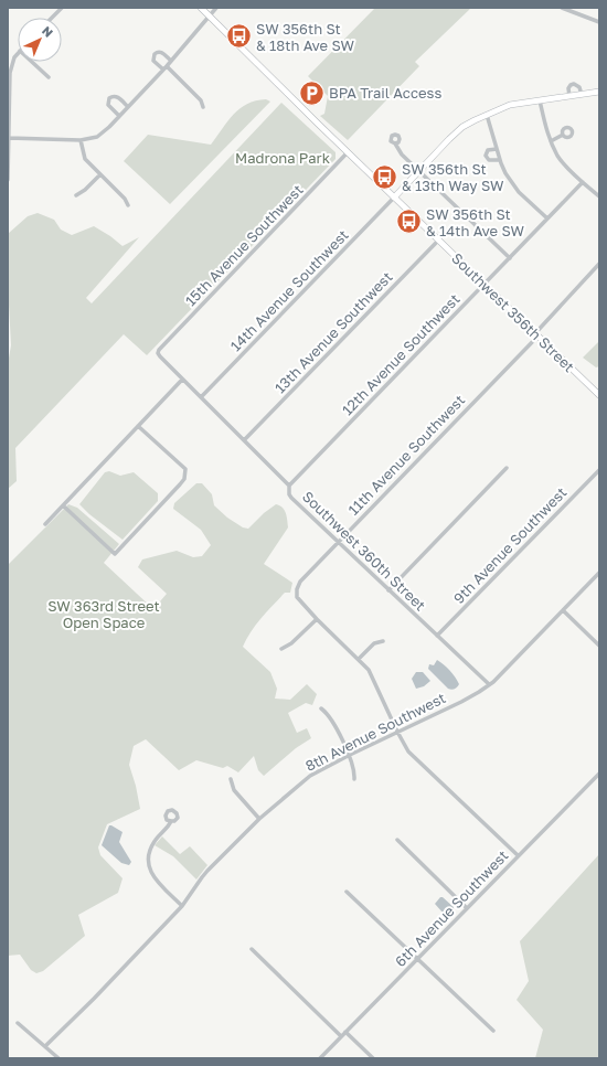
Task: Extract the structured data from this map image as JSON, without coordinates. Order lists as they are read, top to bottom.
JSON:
{
  "streets": {
    "main road": ["Southwest 356th Street"],
    "street": [
      "15th Avenue Southwest",
      "14th Avenue Southwest",
      "13th Avenue Southwest",
      "12th Avenue Southwest",
      "11th Avenue Southwest",
      "9th Avenue Southwest",
      "Southwest 360th Street",
      "8th Avenue Southwest",
      "6th Avenue Southwest"
    ]
  },
  "crossings": [
    ["15th Avenue Southwest", "Southwest 356th Street"],
    ["15th Avenue Southwest", "Southwest 360th Street"],
    ["14th Avenue Southwest", "Southwest 356th Street"],
    ["14th Avenue Southwest", "Southwest 360th Street"],
    ["Southwest 356th Street", "13th Avenue Southwest"],
    ["Southwest 356th Street", "12th Avenue Southwest"],
    ["Southwest 356th Street", "11th Avenue Southwest"],
    ["13th Avenue Southwest", "Southwest 360th Street"],
    ["12th Avenue Southwest", "Southwest 360th Street"],
    ["11th Avenue Southwest", "Southwest 360th Street"],
    ["9th Avenue Southwest", "Southwest 360th Street"],
    ["Southwest 360th Street", "8th Avenue Southwest"]
  ],
  "parks": ["Madrona Park", "SW 363rd Street Open Space"],
  "places": {
    "bus stop": ["SW 356th St & 18th Ave SW", "SW 356th St & 13th Way SW", "SW 356th St & 14th Ave SW"],
    "parking": ["BPA Trail Access"]
  },
  "north": "top right"
}
